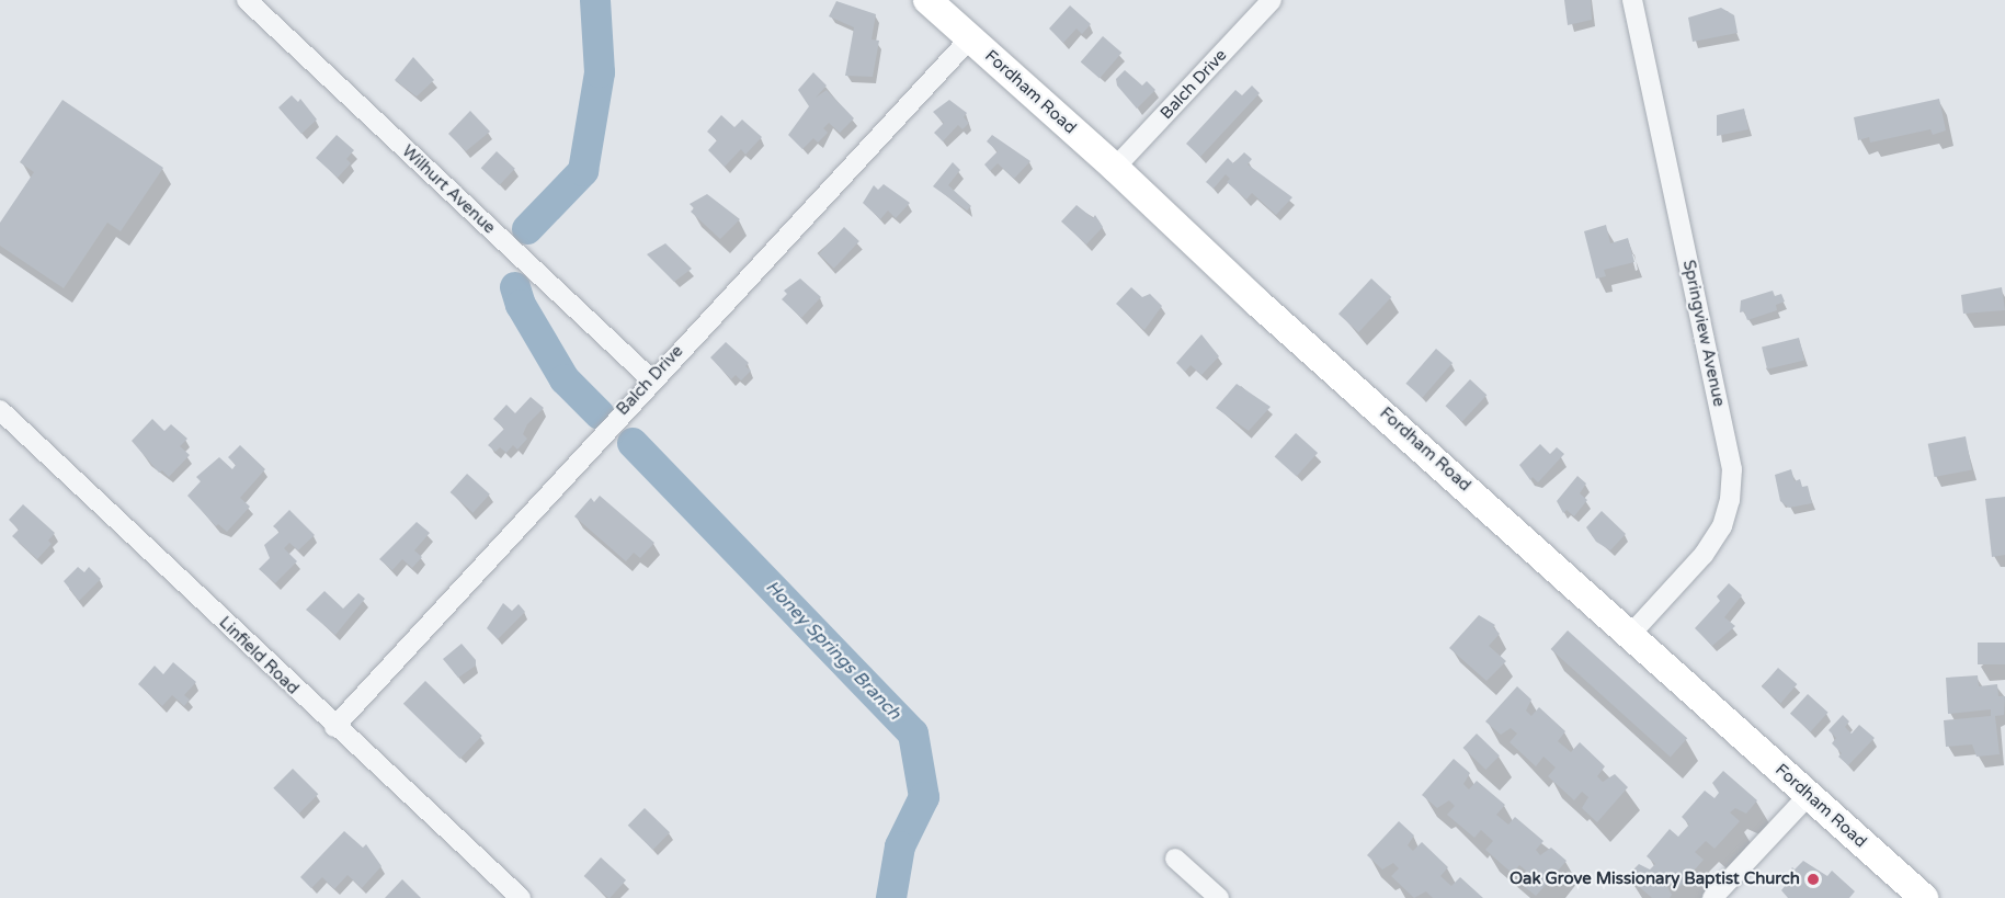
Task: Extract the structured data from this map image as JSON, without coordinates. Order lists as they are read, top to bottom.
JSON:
{
  "streets": {
    "street": [
      "Balch Drive",
      "Fordham Road",
      "Wilhurt Avenue",
      "Springview Avenue",
      "Linfield Road"
    ]
  },
  "crossings": [
    ["Balch Drive", "Fordham Road"],
    ["Balch Drive", "Wilhurt Avenue"],
    ["Balch Drive", "Linfield Road"],
    ["Fordham Road", "Springview Avenue"]
  ],
  "water": ["Honey Springs Branch"],
  "places": ["Oak Grove Missionary Baptist Church"]
}
